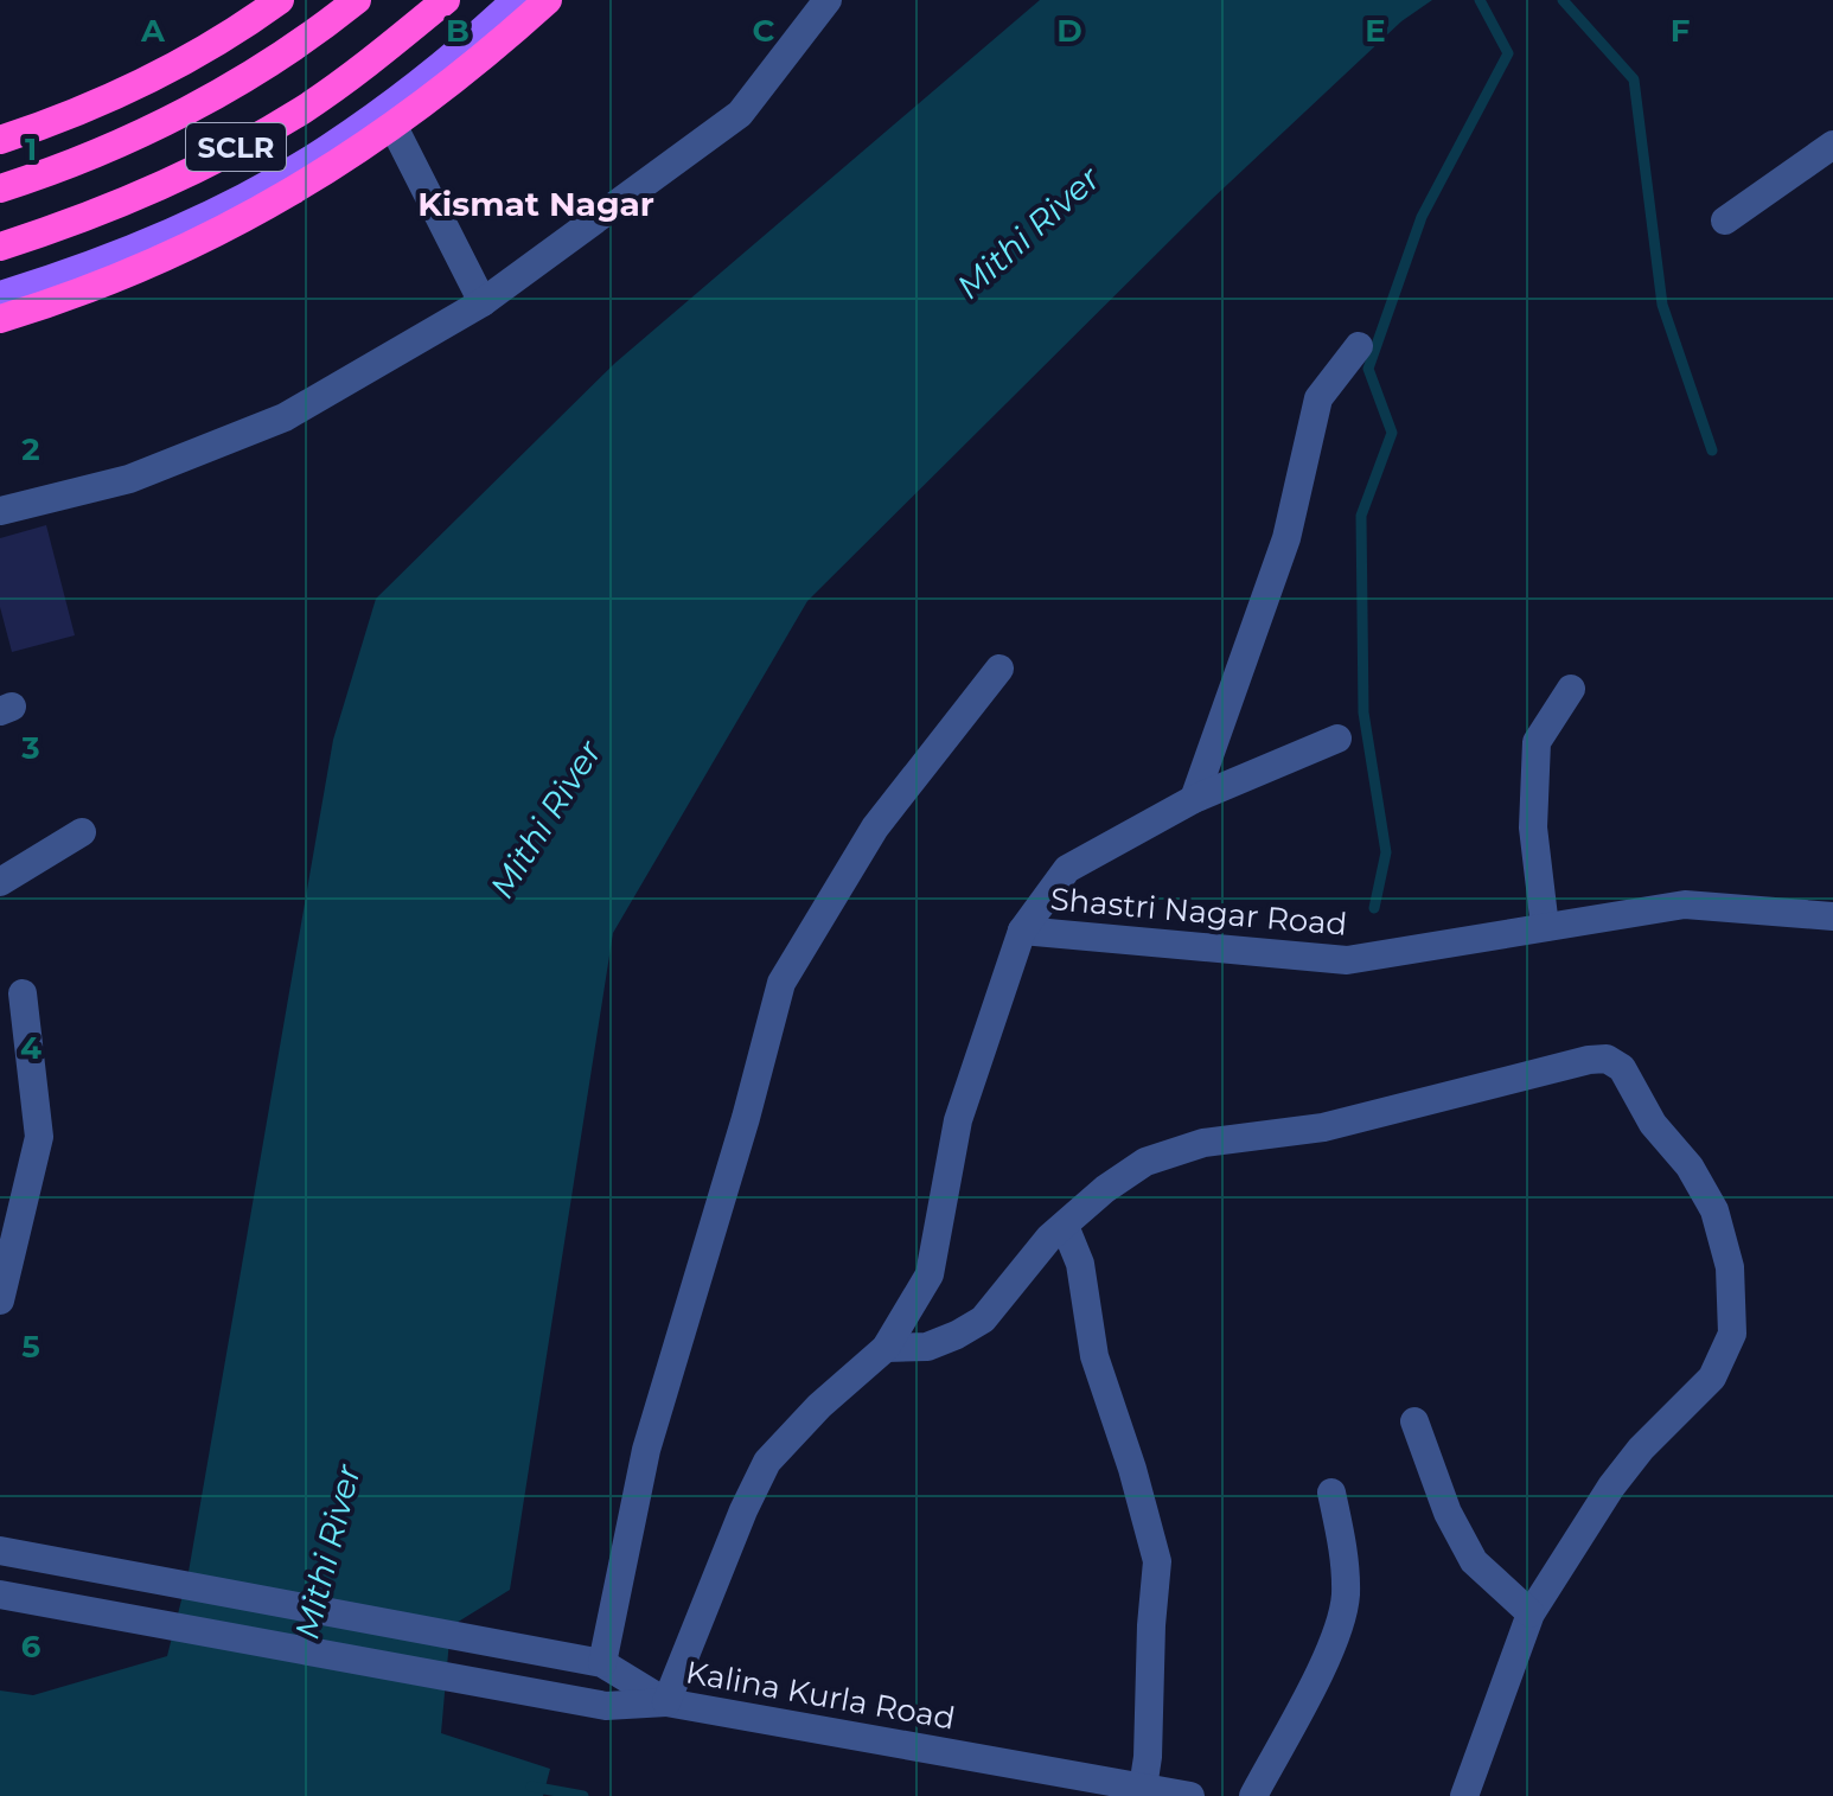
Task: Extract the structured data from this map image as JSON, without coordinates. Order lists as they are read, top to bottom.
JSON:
{
  "streets": {
    "highway": ["SCLR"],
    "street": ["Shastri Nagar Road", "Kalina Kurla Road"]
  },
  "crossings": [
    ["Shastri Nagar Road", "Kalina Kurla Road"]
  ],
  "districts": ["Kismat Nagar"],
  "water": ["Mithi River"],
  "grid": {
    "columns": [
      "A",
      "B",
      "C",
      "D",
      "E",
      "F"
    ],
    "rows": [
      "1",
      "2",
      "3",
      "4",
      "5",
      "6"
    ]
  }
}
